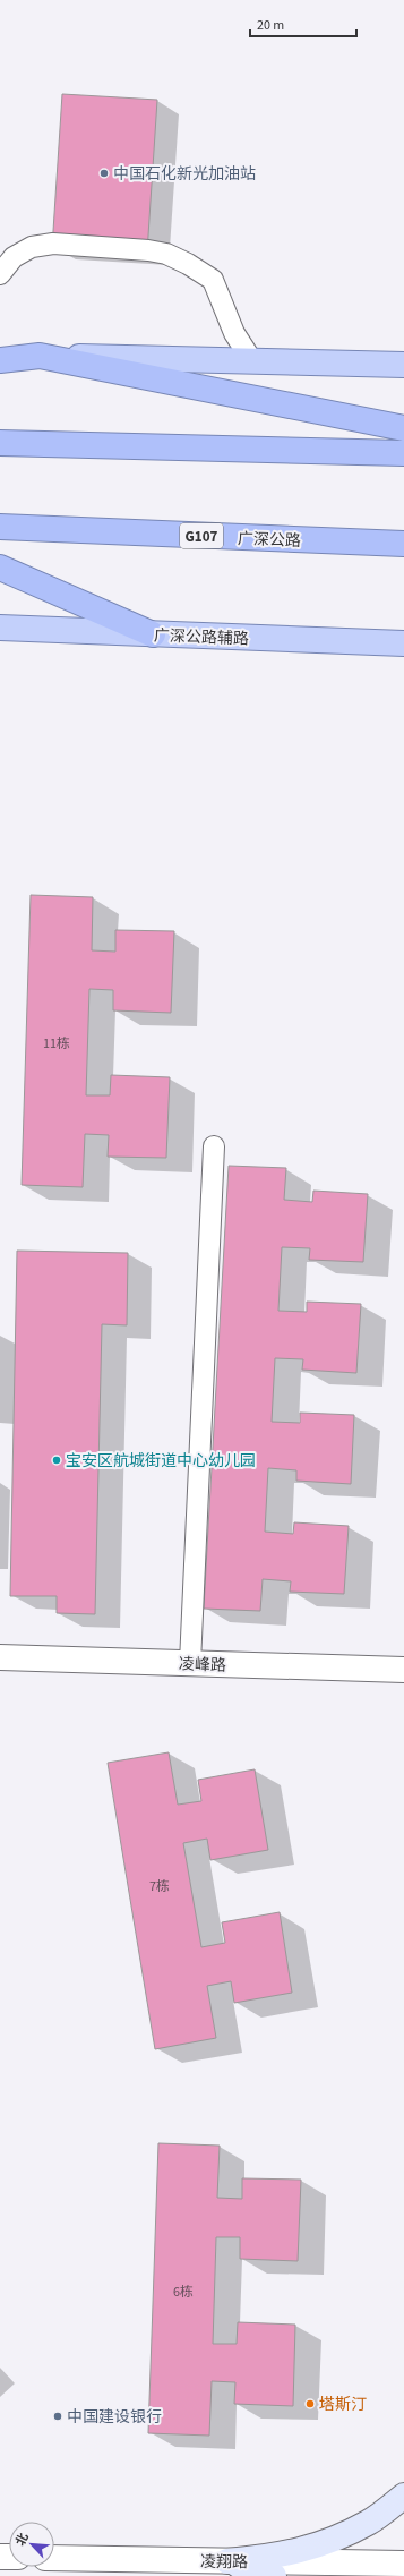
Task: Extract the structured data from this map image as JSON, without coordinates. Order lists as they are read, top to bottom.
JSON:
{
  "streets": {
    "highway": ["G107", "广深公路"],
    "main road": ["广深公路辅路"],
    "street": ["凌峰路", "凌翔路"]
  },
  "places": [
    "中国石化新光加油站",
    "宝安区航城街道中心幼儿园",
    "塔斯汀",
    "中国建设银行"
  ],
  "house_numbers": ["11栋", "7栋", "6栋"],
  "scale_bar": "20 m",
  "north": "top left"
}
